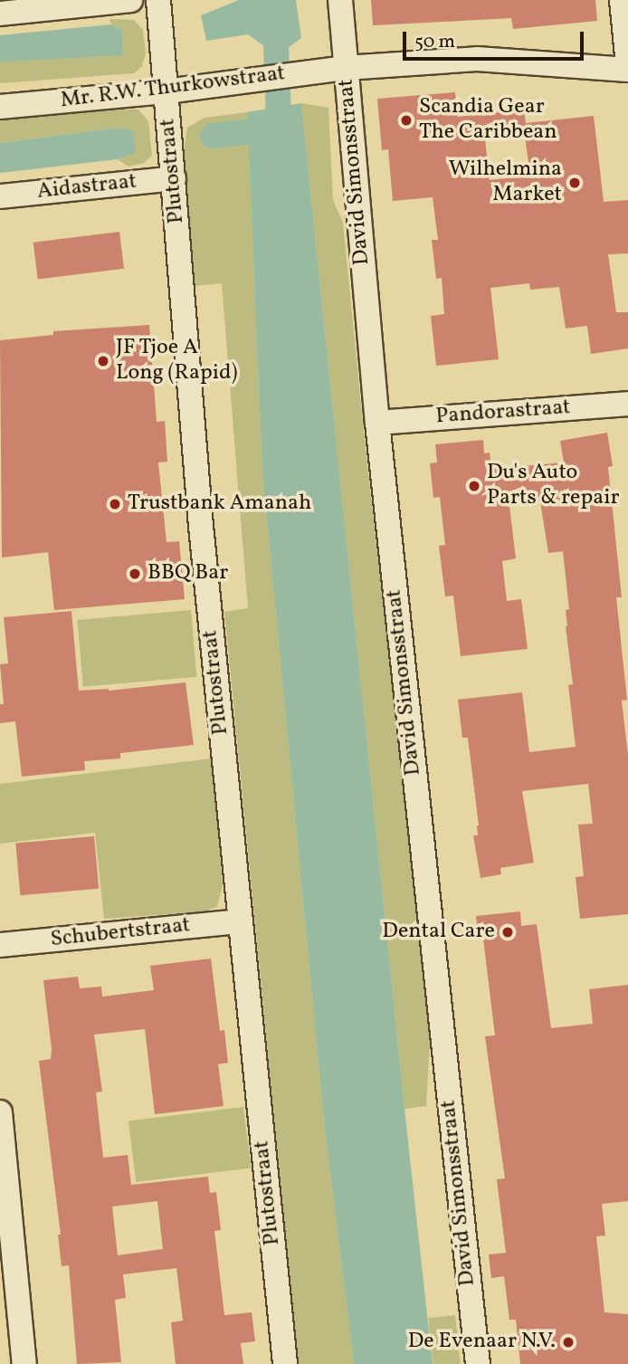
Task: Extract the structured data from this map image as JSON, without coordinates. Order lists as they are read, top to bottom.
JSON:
{
  "streets": {
    "street": [
      "Mr. R.W. Thurkowstraat",
      "Plutostraat",
      "David Simonsstraat",
      "Aidastraat",
      "Pandorastraat",
      "Schubertstraat"
    ]
  },
  "crossings": [
    ["Mr. R.W. Thurkowstraat", "Plutostraat"],
    ["Mr. R.W. Thurkowstraat", "David Simonsstraat"],
    ["Plutostraat", "Aidastraat"],
    ["Plutostraat", "Schubertstraat"],
    ["David Simonsstraat", "Pandorastraat"]
  ],
  "places": [
    "Scandia Gear The Caribbean",
    "Wilhelmina Market",
    "JF Tjoe A Long (Rapid)",
    "Du's Auto Parts & repair",
    "Trustbank Amanah",
    "BBQ Bar",
    "Dental Care",
    "De Evenaar N.V."
  ],
  "scale_bar": "50 m"
}
